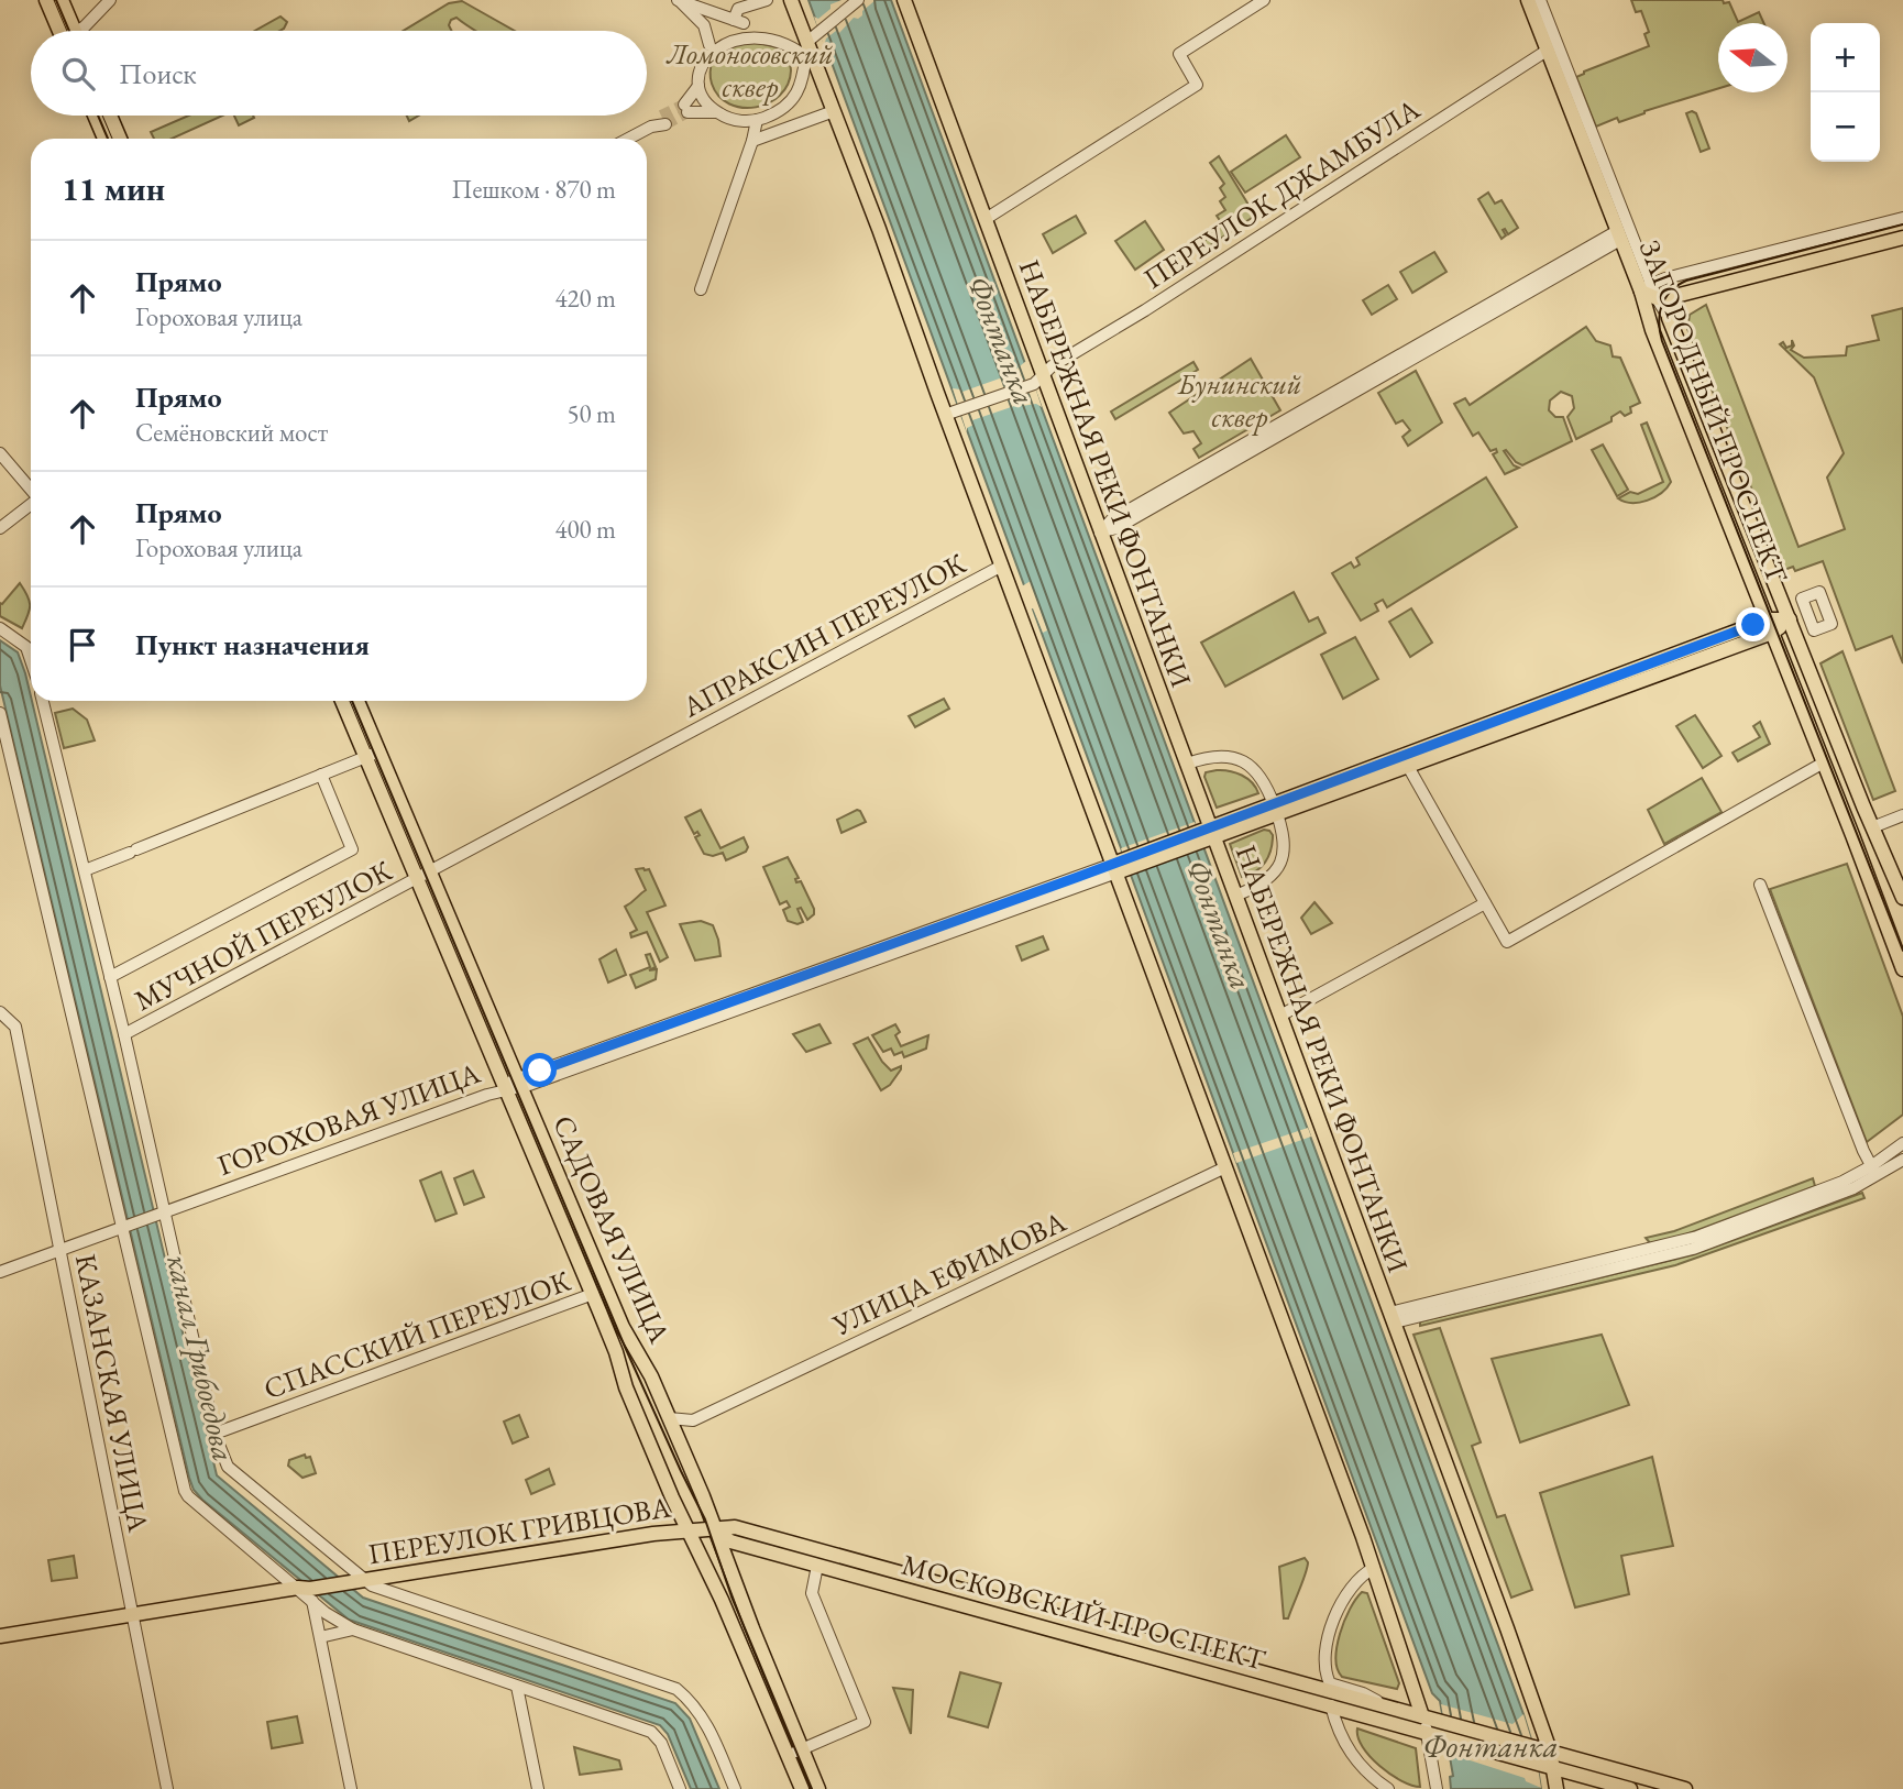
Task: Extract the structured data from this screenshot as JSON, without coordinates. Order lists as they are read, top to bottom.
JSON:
{
  "streets": {
    "main road": [
      "ЗАГОРОДНЫЙ ПРОСПЕКТ",
      "НАБЕРЕЖНАЯ РЕКИ ФОНТАНКИ",
      "САДОВАЯ УЛИЦА",
      "ПЕРЕУЛОК ГРИВЦОВА",
      "МОСКОВСКИЙ ПРОСПЕКТ"
    ],
    "street": [
      "ПЕРЕУЛОК ДЖАМБУЛА",
      "АПРАКСИН ПЕРЕУЛОК",
      "МУЧНОЙ ПЕРЕУЛОК",
      "ГОРОХОВАЯ УЛИЦА",
      "УЛИЦА ЕФИМОВА",
      "СПАССКИЙ ПЕРЕУЛОК",
      "КАЗАНСКАЯ УЛИЦА"
    ]
  },
  "crossings": [
    ["ПЕРЕУЛОК ДЖАМБУЛА", "ЗАГОРОДНЫЙ ПРОСПЕКТ"],
    ["ПЕРЕУЛОК ДЖАМБУЛА", "НАБЕРЕЖНАЯ РЕКИ ФОНТАНКИ"],
    ["НАБЕРЕЖНАЯ РЕКИ ФОНТАНКИ", "МОСКОВСКИЙ ПРОСПЕКТ"],
    ["АПРАКСИН ПЕРЕУЛОК", "МУЧНОЙ ПЕРЕУЛОК"],
    ["АПРАКСИН ПЕРЕУЛОК", "САДОВАЯ УЛИЦА"],
    ["МУЧНОЙ ПЕРЕУЛОК", "САДОВАЯ УЛИЦА"],
    ["ГОРОХОВАЯ УЛИЦА", "САДОВАЯ УЛИЦА"],
    ["САДОВАЯ УЛИЦА", "СПАССКИЙ ПЕРЕУЛОК"],
    ["САДОВАЯ УЛИЦА", "ПЕРЕУЛОК ГРИВЦОВА"],
    ["САДОВАЯ УЛИЦА", "МОСКОВСКИЙ ПРОСПЕКТ"],
    ["ПЕРЕУЛОК ГРИВЦОВА", "МОСКОВСКИЙ ПРОСПЕКТ"]
  ],
  "water": ["Фонтанка", "канал Грибоедова"],
  "parks": ["Ломоносовский сквер", "Бунинский сквер"],
  "north": "left",
  "page": {
    "map_buttons": ["+", "−"],
    "search": "Поиск",
    "heading": ["11 мин", "Пешком · 870 m"],
    "list": [
      ["Прямо", "Гороховая улица", "420 m"],
      ["Прямо", "Семёновский мост", "50 m"],
      ["Прямо", "Гороховая улица", "400 m"],
      "Пункт назначения"
    ]
  }
}
